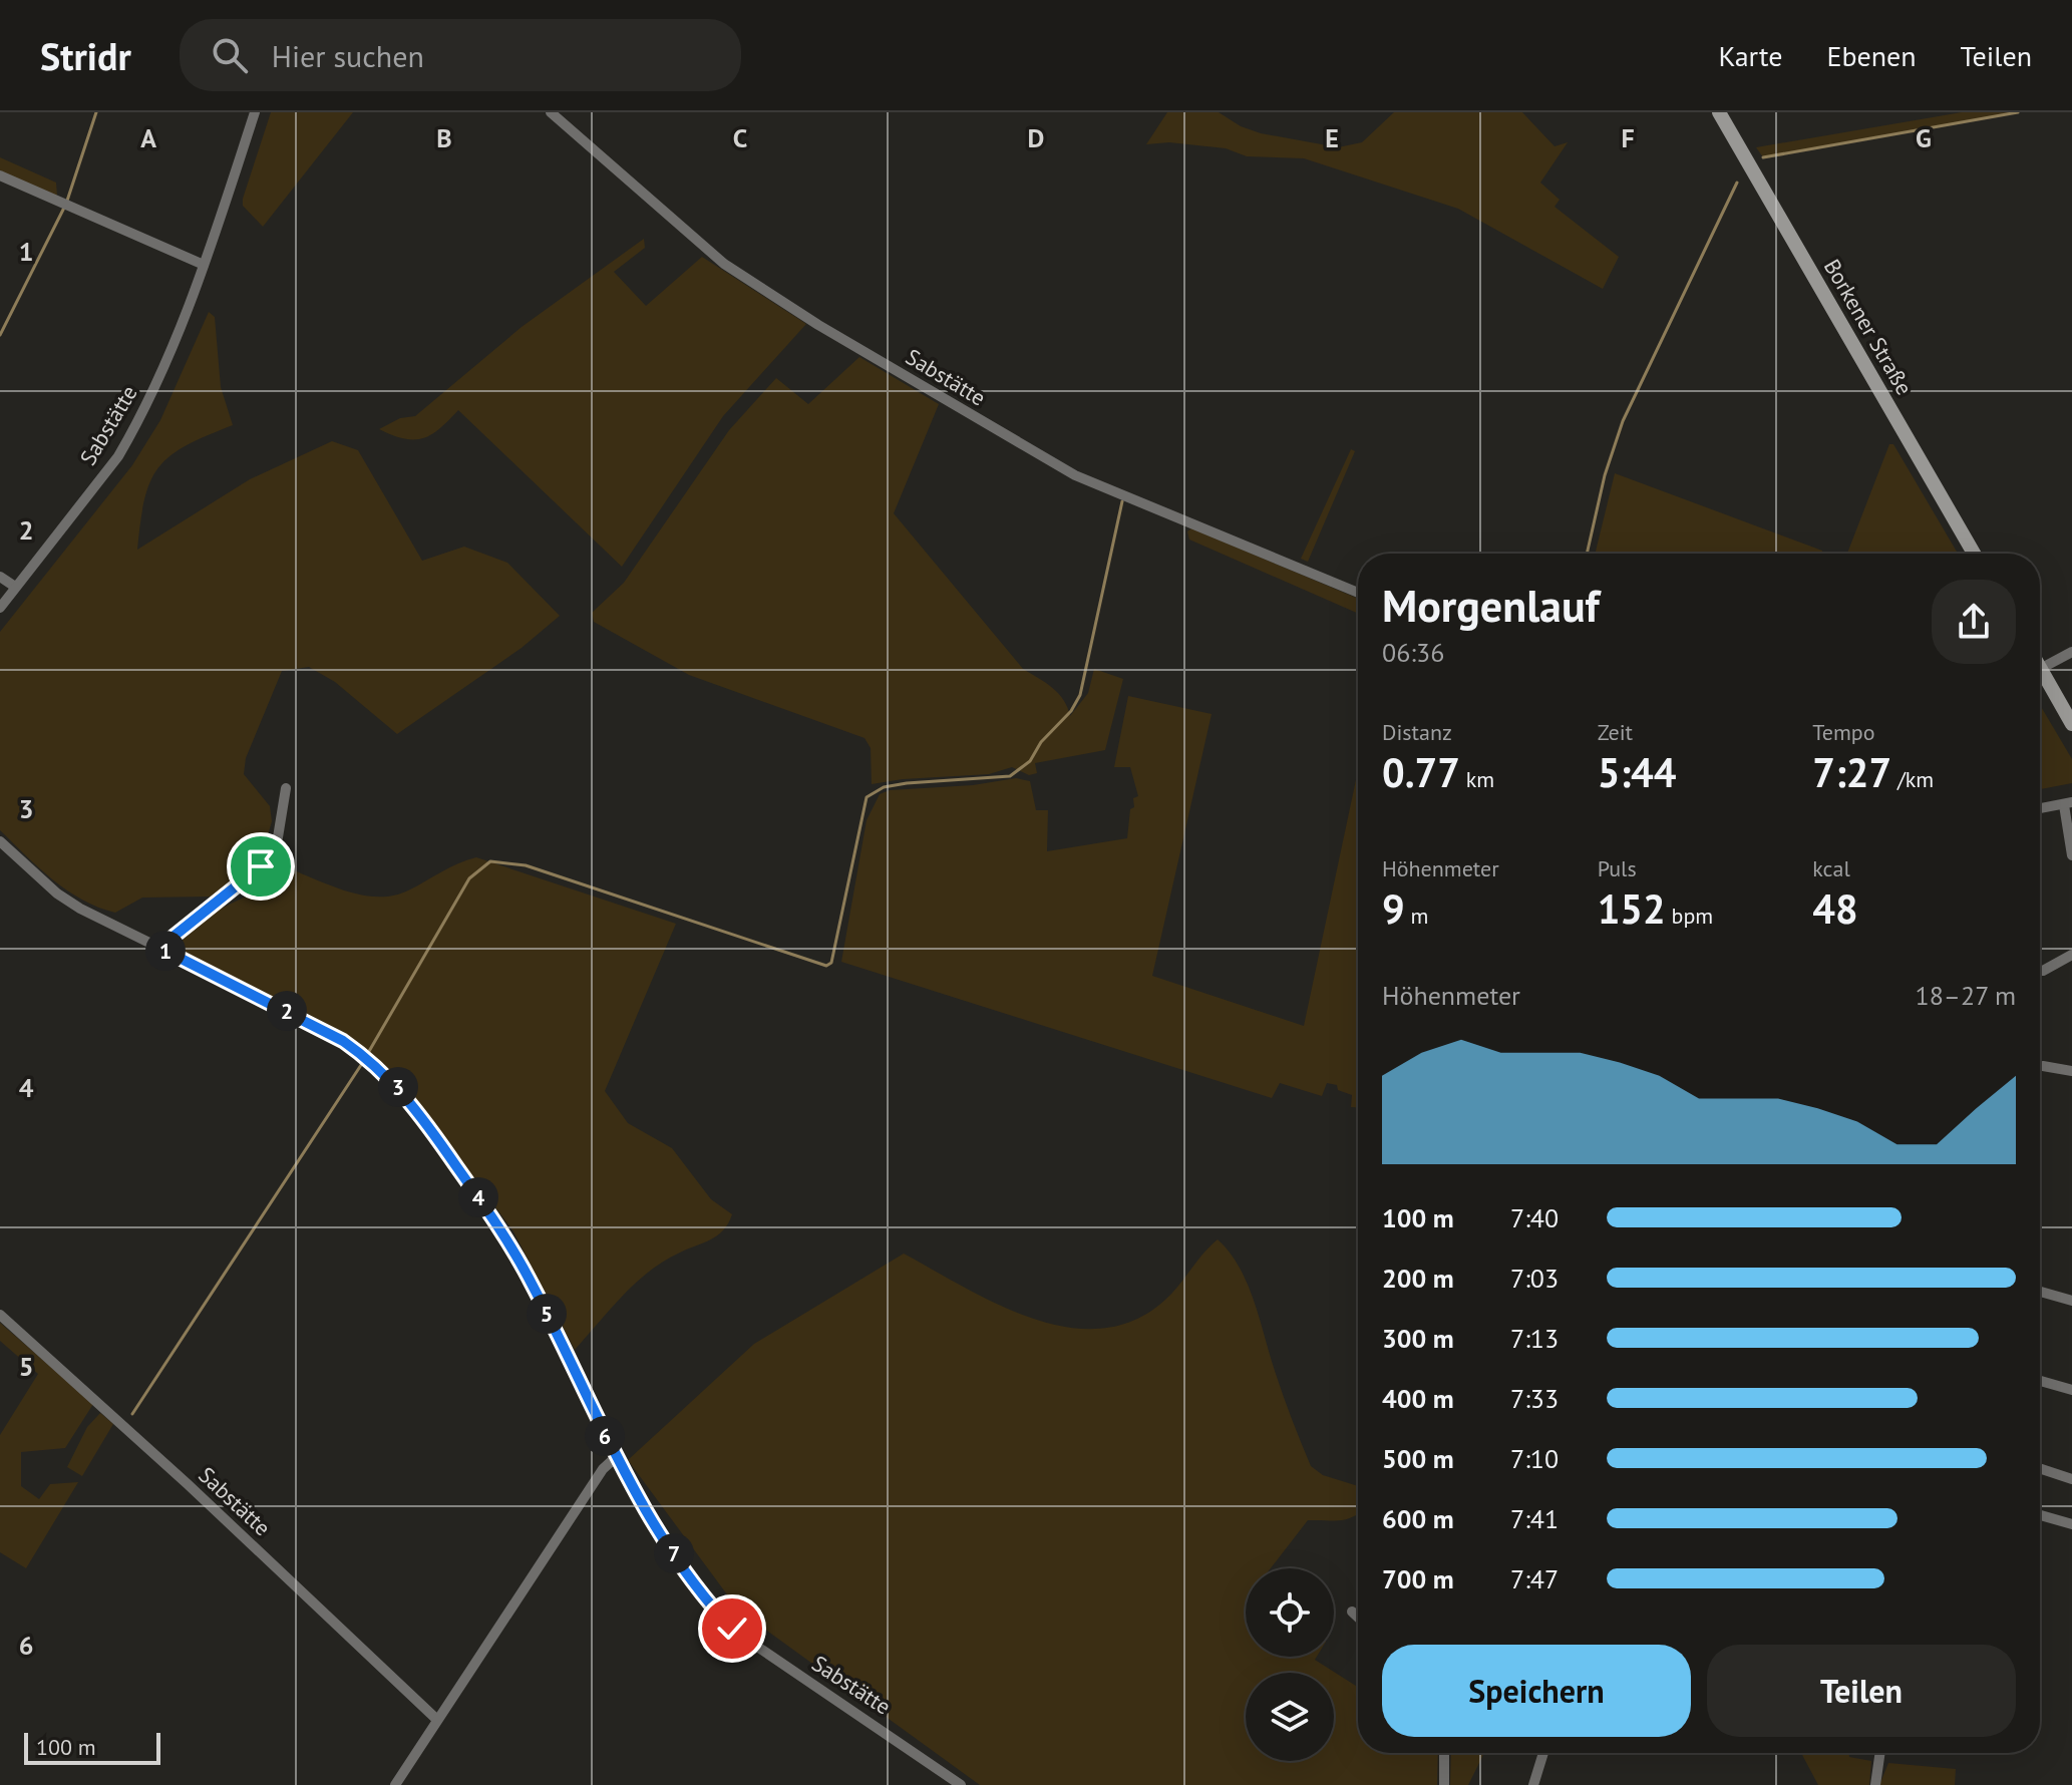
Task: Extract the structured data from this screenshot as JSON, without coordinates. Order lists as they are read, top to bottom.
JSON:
{
  "streets": {
    "main road": ["Borkener Straße"],
    "street": ["Sabstätte"]
  },
  "scale_bar": "100 m",
  "page": {
    "header": "Stridr",
    "search": "Hier suchen",
    "nav": ["Karte", "Ebenen", "Teilen"],
    "heading": ["Morgenlauf", "06:36"],
    "stats": [
      ["Distanz", "0.77 km"],
      ["Zeit", "5:44"],
      ["Tempo", "7:27 /km"],
      ["Höhenmeter", "9 m"],
      ["Puls", "152 bpm"],
      ["kcal", "48"]
    ],
    "pins": [
      "1",
      "2",
      "3",
      "4",
      "5",
      "6",
      "7"
    ],
    "chart": ["Höhenmeter", "18–27 m"],
    "list": [
      {
        "name": "100 m",
        "note": "7:40"
      },
      {
        "name": "200 m",
        "note": "7:03"
      },
      {
        "name": "300 m",
        "note": "7:13"
      },
      {
        "name": "400 m",
        "note": "7:33"
      },
      {
        "name": "500 m",
        "note": "7:10"
      },
      {
        "name": "600 m",
        "note": "7:41"
      },
      {
        "name": "700 m",
        "note": "7:47"
      }
    ],
    "buttons": ["Speichern", "Teilen"],
    "scale": "100 m"
  },
  "grid": {
    "columns": [
      "A",
      "B",
      "C",
      "D",
      "E",
      "F",
      "G"
    ],
    "rows": [
      "1",
      "2",
      "3",
      "4",
      "5",
      "6"
    ]
  }
}
